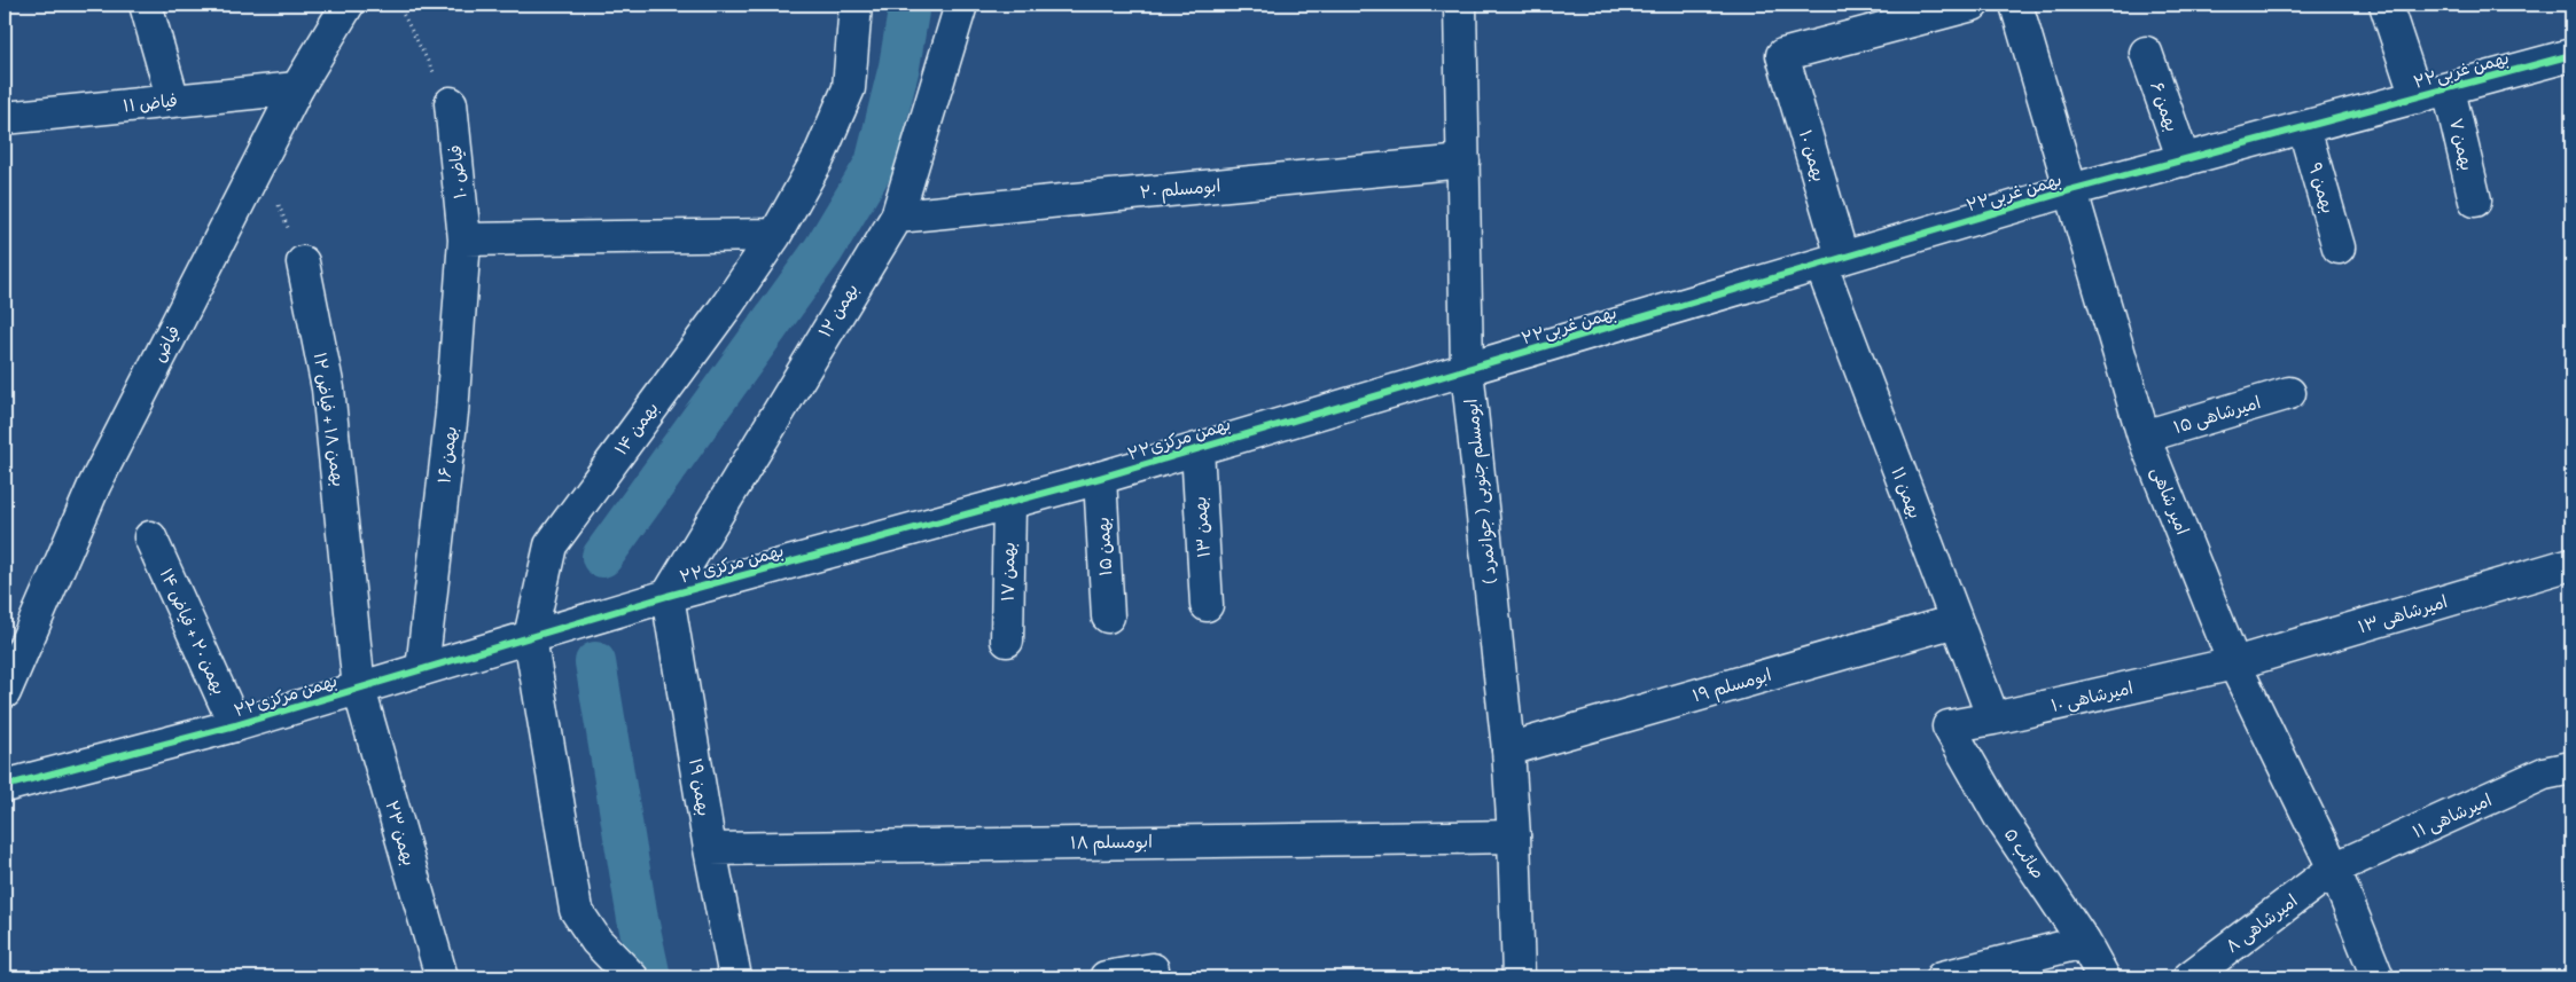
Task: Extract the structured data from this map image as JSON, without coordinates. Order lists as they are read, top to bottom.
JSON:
{
  "streets": {
    "street": [
      "۲۲بهمن غربی",
      "فیاض ۱۱",
      "بهمن ۶",
      "بهمن ۷",
      "بهمن ۱۰",
      "فیاض ۱۰",
      "بهمن ۹",
      "ابومسلم ۲۰",
      "بهمن ۱۲",
      "فیاض",
      "امیرشاهی ۱۵",
      "بهمن ۱۸ + فیاض ۱۲",
      "بهمن ۱۴",
      "۲۲بهمن مرکزی",
      "بهمن ۱۶",
      "ابومسلم جنوبی ( جوانمرد )",
      "بهمن ۱۱",
      "امیر شاهی",
      "بهمن ۱۳",
      "بهمن ۱۵",
      "بهمن ۱۷",
      "امیرشاهی ۱۳",
      "بهمن ۲۰ + فیاض ۱۴",
      "ابومسلم ۱۹",
      "امیرشاهی ۱۰",
      "بهمن ۱۹",
      "امیرشاهی ۱۱",
      "بهمن ۲۳",
      "ابومسلم ۱۸",
      "صائب ۵",
      "امیرشاهی ۸"
    ]
  },
  "crossings": [
    ["۲۲بهمن غربی", "بهمن ۶"],
    ["۲۲بهمن غربی", "بهمن ۷"],
    ["۲۲بهمن غربی", "بهمن ۱۰"],
    ["۲۲بهمن غربی", "بهمن ۹"],
    ["۲۲بهمن غربی", "۲۲بهمن مرکزی"],
    ["۲۲بهمن غربی", "ابومسلم جنوبی ( جوانمرد )"],
    ["۲۲بهمن غربی", "بهمن ۱۱"],
    ["۲۲بهمن غربی", "امیر شاهی"],
    ["فیاض ۱۱", "فیاض"],
    ["بهمن ۱۰", "بهمن ۱۱"],
    ["فیاض ۱۰", "بهمن ۱۶"],
    ["ابومسلم ۲۰", "بهمن ۱۲"],
    ["ابومسلم ۲۰", "ابومسلم جنوبی ( جوانمرد )"],
    ["بهمن ۱۲", "۲۲بهمن مرکزی"],
    ["بهمن ۱۲", "بهمن ۱۹"],
    ["امیرشاهی ۱۵", "امیر شاهی"],
    ["بهمن ۱۸ + فیاض ۱۲", "۲۲بهمن مرکزی"],
    ["بهمن ۱۸ + فیاض ۱۲", "بهمن ۲۳"],
    ["بهمن ۱۴", "۲۲بهمن مرکزی"],
    ["۲۲بهمن مرکزی", "بهمن ۱۶"],
    ["۲۲بهمن مرکزی", "ابومسلم جنوبی ( جوانمرد )"],
    ["۲۲بهمن مرکزی", "بهمن ۱۳"],
    ["۲۲بهمن مرکزی", "بهمن ۱۵"],
    ["۲۲بهمن مرکزی", "بهمن ۱۷"],
    ["۲۲بهمن مرکزی", "بهمن ۲۰ + فیاض ۱۴"],
    ["۲۲بهمن مرکزی", "بهمن ۱۹"],
    ["۲۲بهمن مرکزی", "بهمن ۲۳"],
    ["ابومسلم جنوبی ( جوانمرد )", "ابومسلم ۱۹"],
    ["ابومسلم جنوبی ( جوانمرد )", "ابومسلم ۱۸"],
    ["بهمن ۱۱", "ابومسلم ۱۹"],
    ["بهمن ۱۱", "امیرشاهی ۱۰"],
    ["امیر شاهی", "امیرشاهی ۱۳"],
    ["امیر شاهی", "امیرشاهی ۱۰"],
    ["امیر شاهی", "امیرشاهی ۱۱"],
    ["امیر شاهی", "امیرشاهی ۸"],
    ["امیرشاهی ۱۳", "امیرشاهی ۱۰"],
    ["امیرشاهی ۱۰", "صائب ۵"],
    ["بهمن ۱۹", "ابومسلم ۱۸"],
    ["امیرشاهی ۱۱", "امیرشاهی ۸"]
  ]
}
